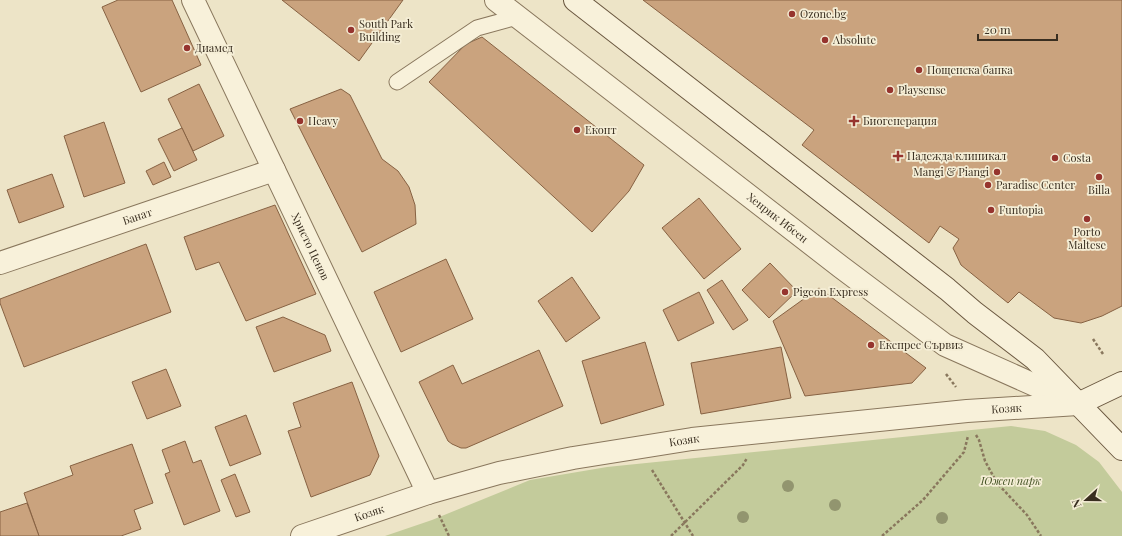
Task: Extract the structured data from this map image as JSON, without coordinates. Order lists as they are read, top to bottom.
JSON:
{
  "streets": {
    "street": [
      "Банат",
      "Хенрик Ибсен",
      "Христо Ценов",
      "Козяк"
    ]
  },
  "crossings": [
    ["Банат", "Христо Ценов"],
    ["Хенрик Ибсен", "Козяк"],
    ["Христо Ценов", "Козяк"]
  ],
  "parks": ["Южен парк"],
  "places": {
    "other": [
      "Ozone.bg",
      "South Park Building",
      "Absolute",
      "Диамед",
      "Пощенска банка",
      "Playsense",
      "Heavy",
      "Еконт",
      "Costa",
      "Mangi & Piangi",
      "Billa",
      "Paradise Center",
      "Funtopia",
      "Porto Maltese",
      "Pigeon Express",
      "Експрес Сървиз"
    ],
    "health": ["Биогенерация", "Надежда клиникал"]
  },
  "scale_bar": "20 m",
  "north": "left"
}
